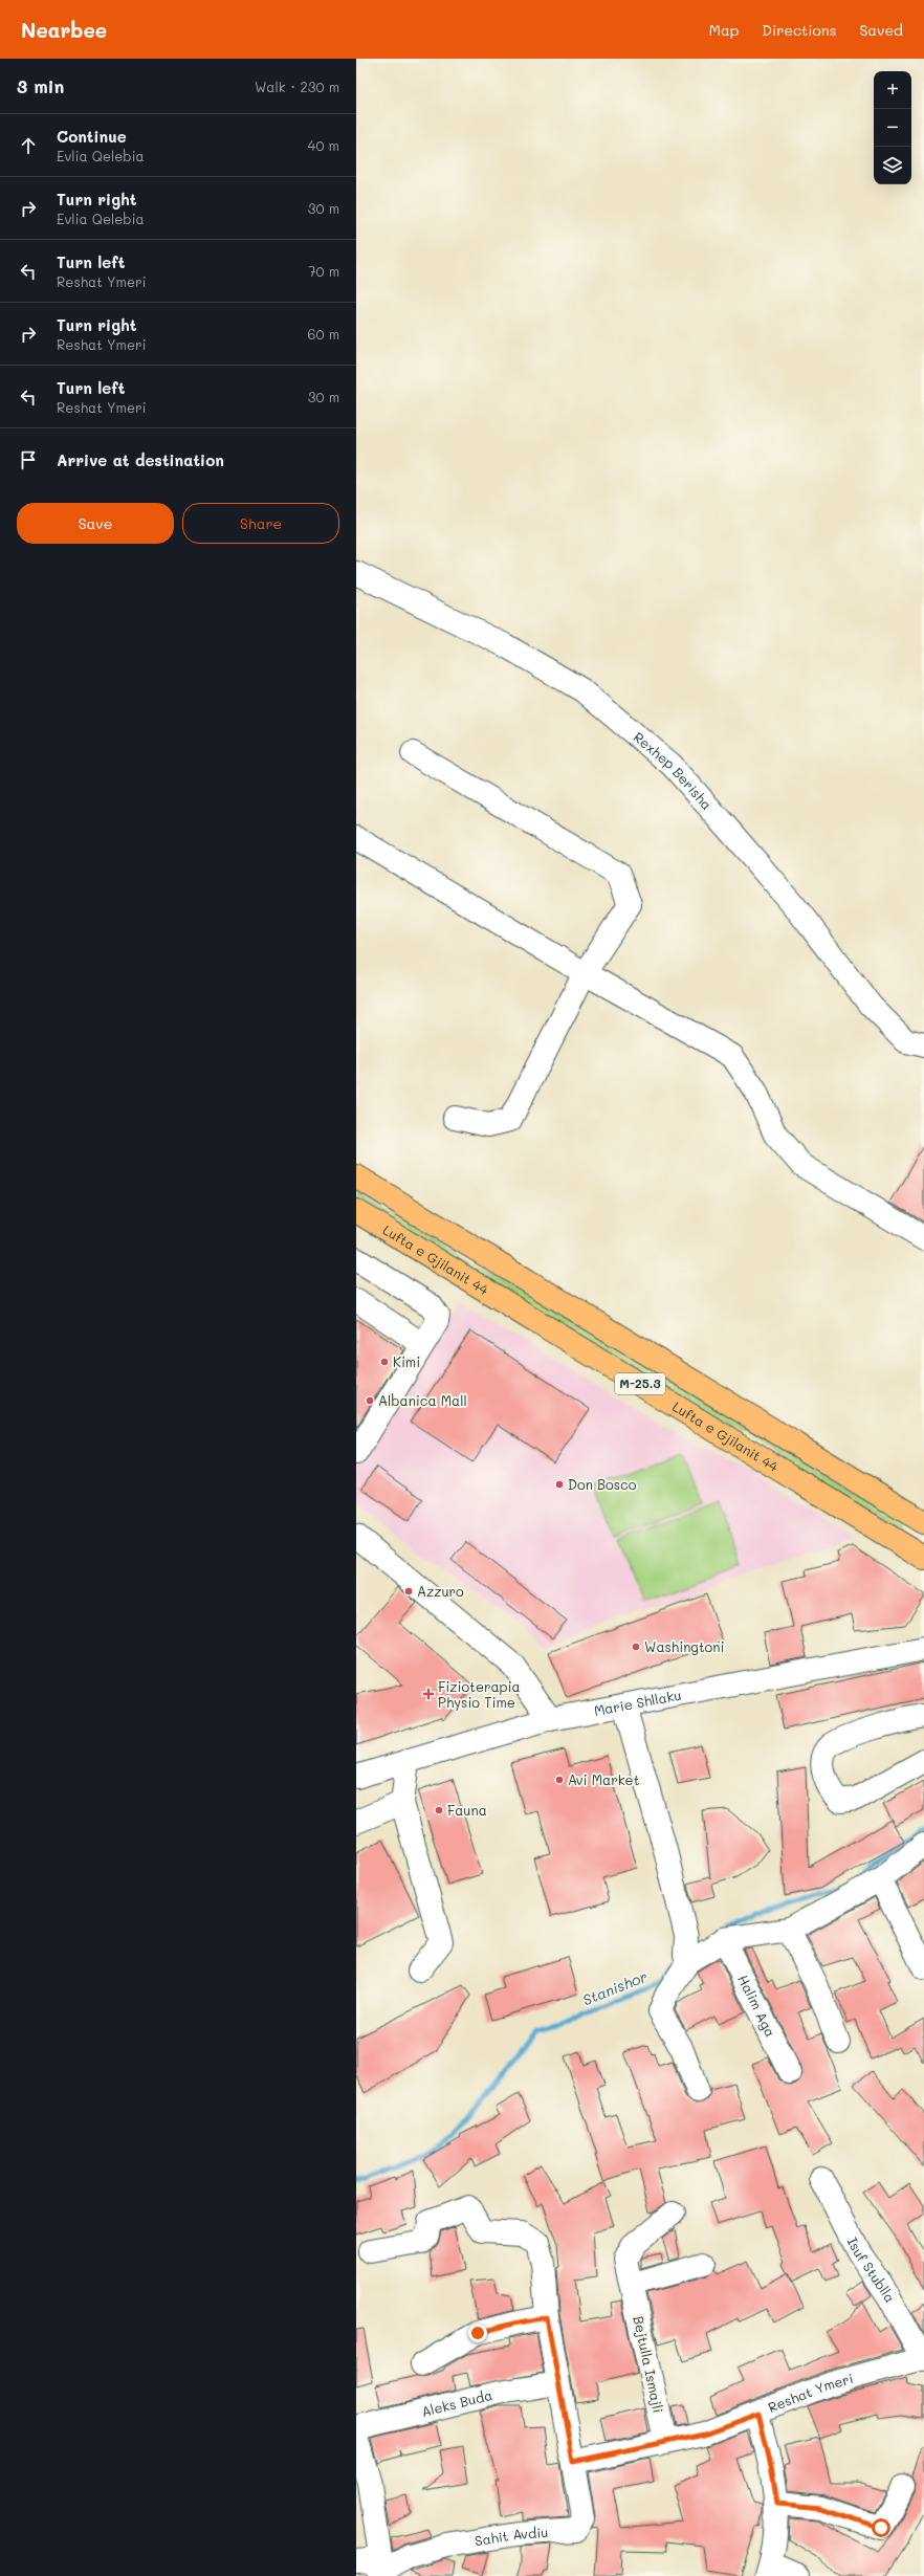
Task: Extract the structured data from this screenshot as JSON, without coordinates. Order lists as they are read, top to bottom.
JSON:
{
  "streets": {
    "main road": ["Lufta e Gjilanit 44", "M-25.3"],
    "street": [
      "Rexhep Berisha",
      "Marie Shllaku",
      "Halim Aga",
      "Isuf Stublla",
      "Bejtulla Ismajli",
      "Reshat Ymeri",
      "Aleks Buda",
      "Sahit Avdiu"
    ]
  },
  "crossings": [
    ["Isuf Stublla", "Reshat Ymeri"],
    ["Bejtulla Ismajli", "Reshat Ymeri"],
    ["Reshat Ymeri", "Sahit Avdiu"]
  ],
  "water": ["Stanishor"],
  "places": {
    "other": [
      "Kimi",
      "Albanica Mall",
      "Don Bosco",
      "Azzuro",
      "Washingtoni",
      "Avi Market",
      "Fauna"
    ],
    "health": ["Fizioterapia Physio Time"]
  },
  "page": {
    "header": "Nearbee",
    "nav": ["Map", "Directions", "Saved"],
    "heading": ["3 min", "Walk · 230 m"],
    "map_buttons": ["+", "−"],
    "list": [
      ["Continue", "Evlia Qelebia", "40 m"],
      ["Turn right", "Evlia Qelebia", "30 m"],
      ["Turn left", "Reshat Ymeri", "70 m"],
      ["Turn right", "Reshat Ymeri", "60 m"],
      ["Turn left", "Reshat Ymeri", "30 m"],
      "Arrive at destination"
    ],
    "buttons": ["Save", "Share"]
  }
}
